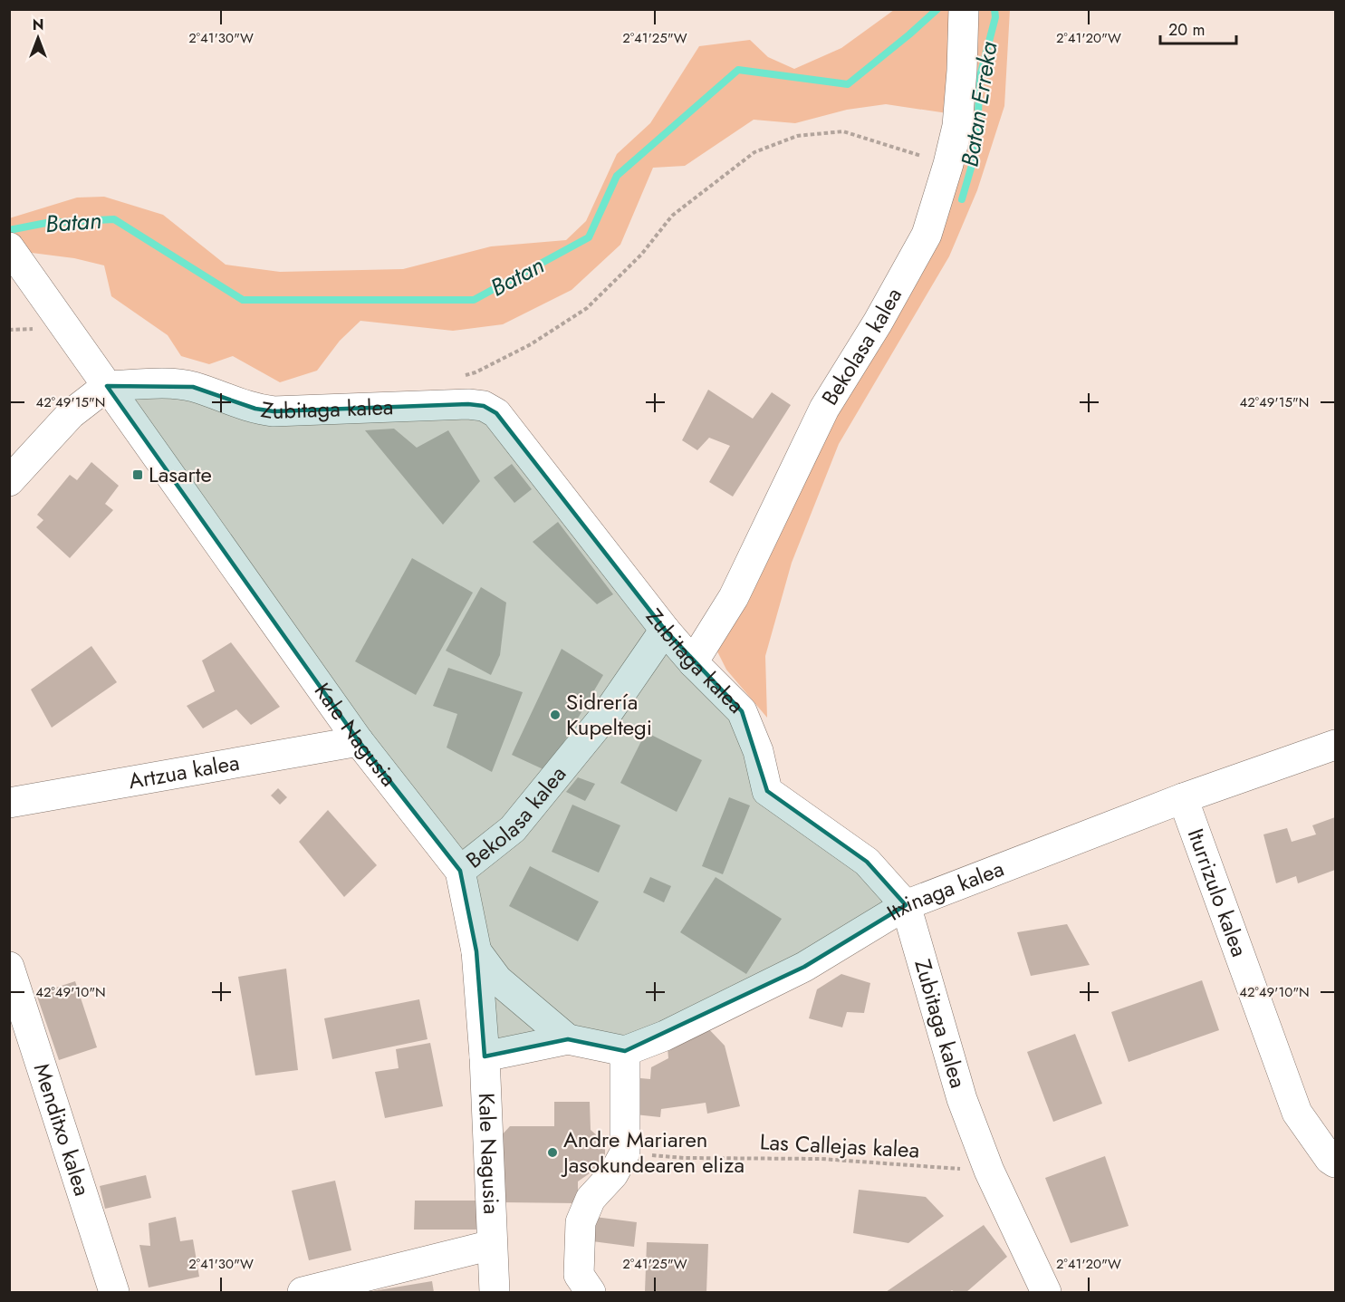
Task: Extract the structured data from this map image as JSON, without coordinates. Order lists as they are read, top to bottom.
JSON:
{
  "streets": {
    "street": [
      "Bekolasa kalea",
      "Zubitaga kalea",
      "Kale Nagusia",
      "Artzua kalea",
      "Itxinaga kalea",
      "Iturrizulo kalea",
      "Menditxo kalea"
    ],
    "path": ["Las Callejas kalea"]
  },
  "crossings": [
    ["Bekolasa kalea", "Zubitaga kalea"],
    ["Bekolasa kalea", "Kale Nagusia"],
    ["Zubitaga kalea", "Kale Nagusia"],
    ["Zubitaga kalea", "Itxinaga kalea"],
    ["Zubitaga kalea", "Las Callejas kalea"],
    ["Kale Nagusia", "Artzua kalea"],
    ["Itxinaga kalea", "Iturrizulo kalea"]
  ],
  "water": ["Batan Erreka", "Batan"],
  "places": {
    "transit": ["Lasarte"],
    "other": ["Sidrería Kupeltegi", "Andre Mariaren Jasokundearen eliza"]
  },
  "scale_bar": "20 m",
  "north": "top",
  "coordinates": [
    "2°41'30\"W",
    "2°41'25\"W",
    "2°41'20\"W",
    "42°49'15\"N",
    "42°49'10\"N"
  ]
}
